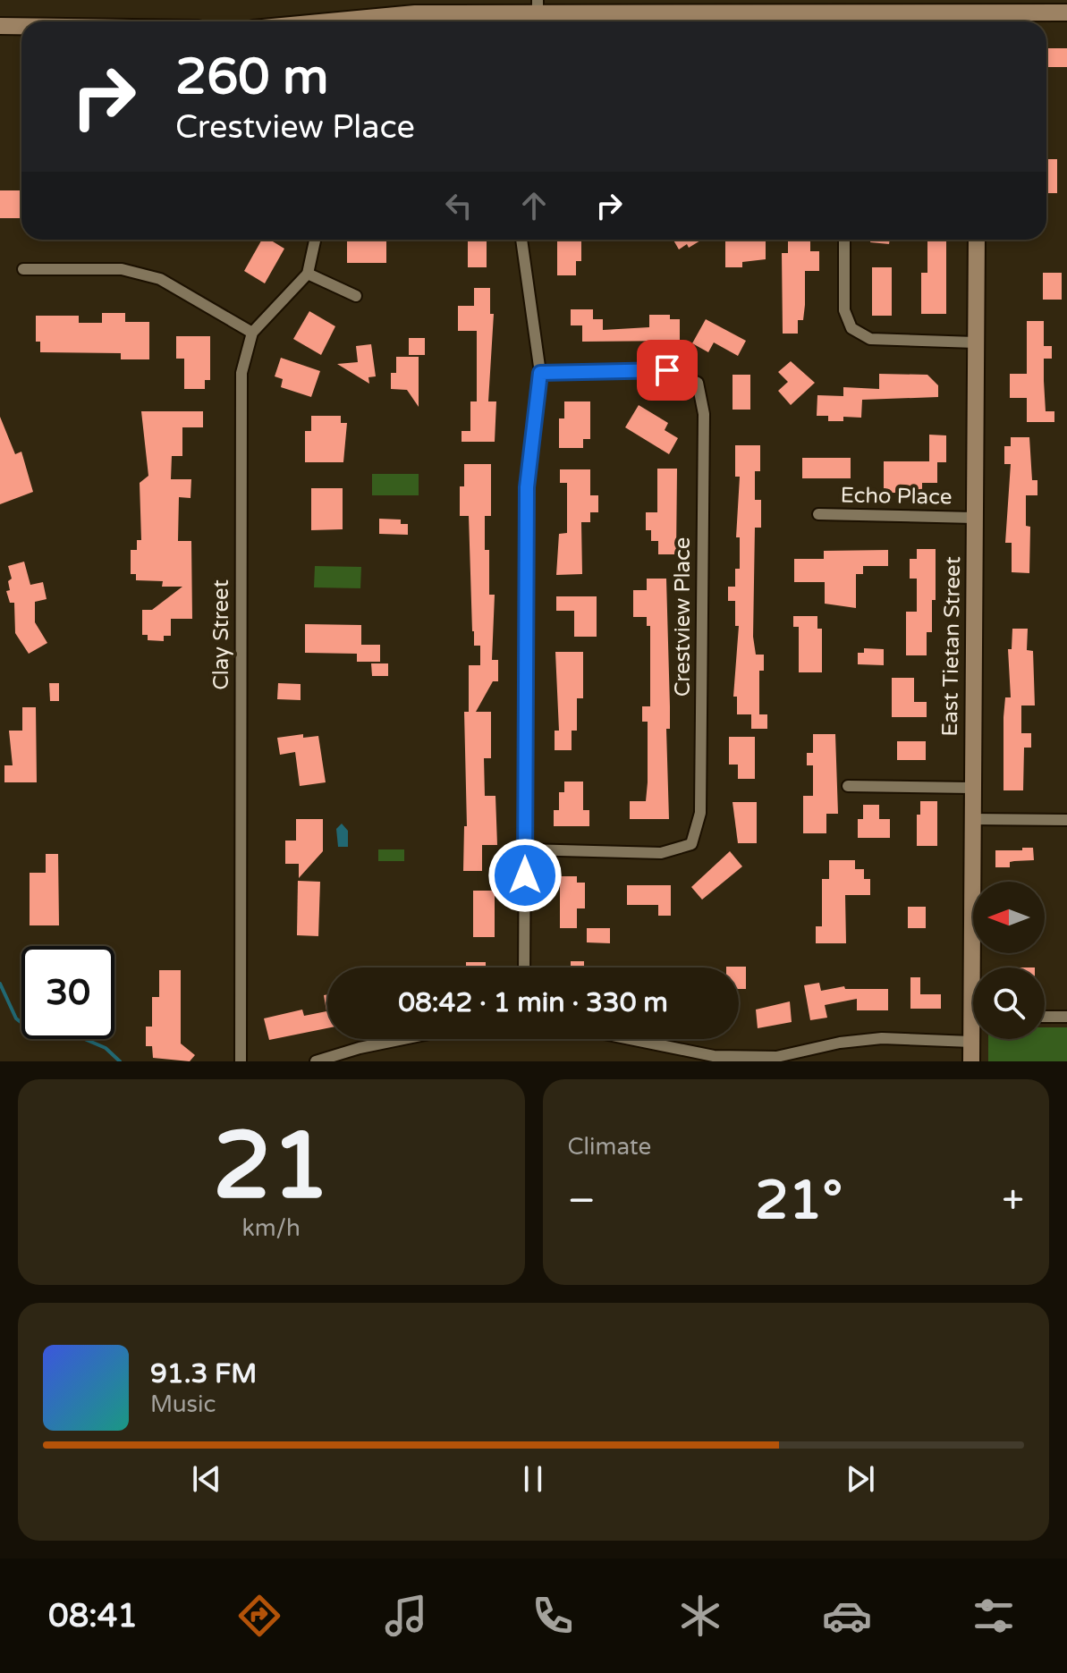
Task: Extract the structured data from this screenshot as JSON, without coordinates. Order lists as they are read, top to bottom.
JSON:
{
  "streets": {
    "main road": ["East Tietan Street"],
    "street": ["Echo Place", "Crestview Place", "Clay Street"]
  },
  "crossings": [
    ["Echo Place", "East Tietan Street"]
  ],
  "north": "left",
  "page": {
    "turn": ["260 m", "Crestview Place"],
    "limit": "30",
    "trip": "08:42 · 1 min · 330 m",
    "tile": [
      ["21", "km/h"],
      "Climate"
    ],
    "heat": ["−", "21°", "+"],
    "song": ["91.3 FM", "Music"],
    "tabs": "08:41"
  }
}
